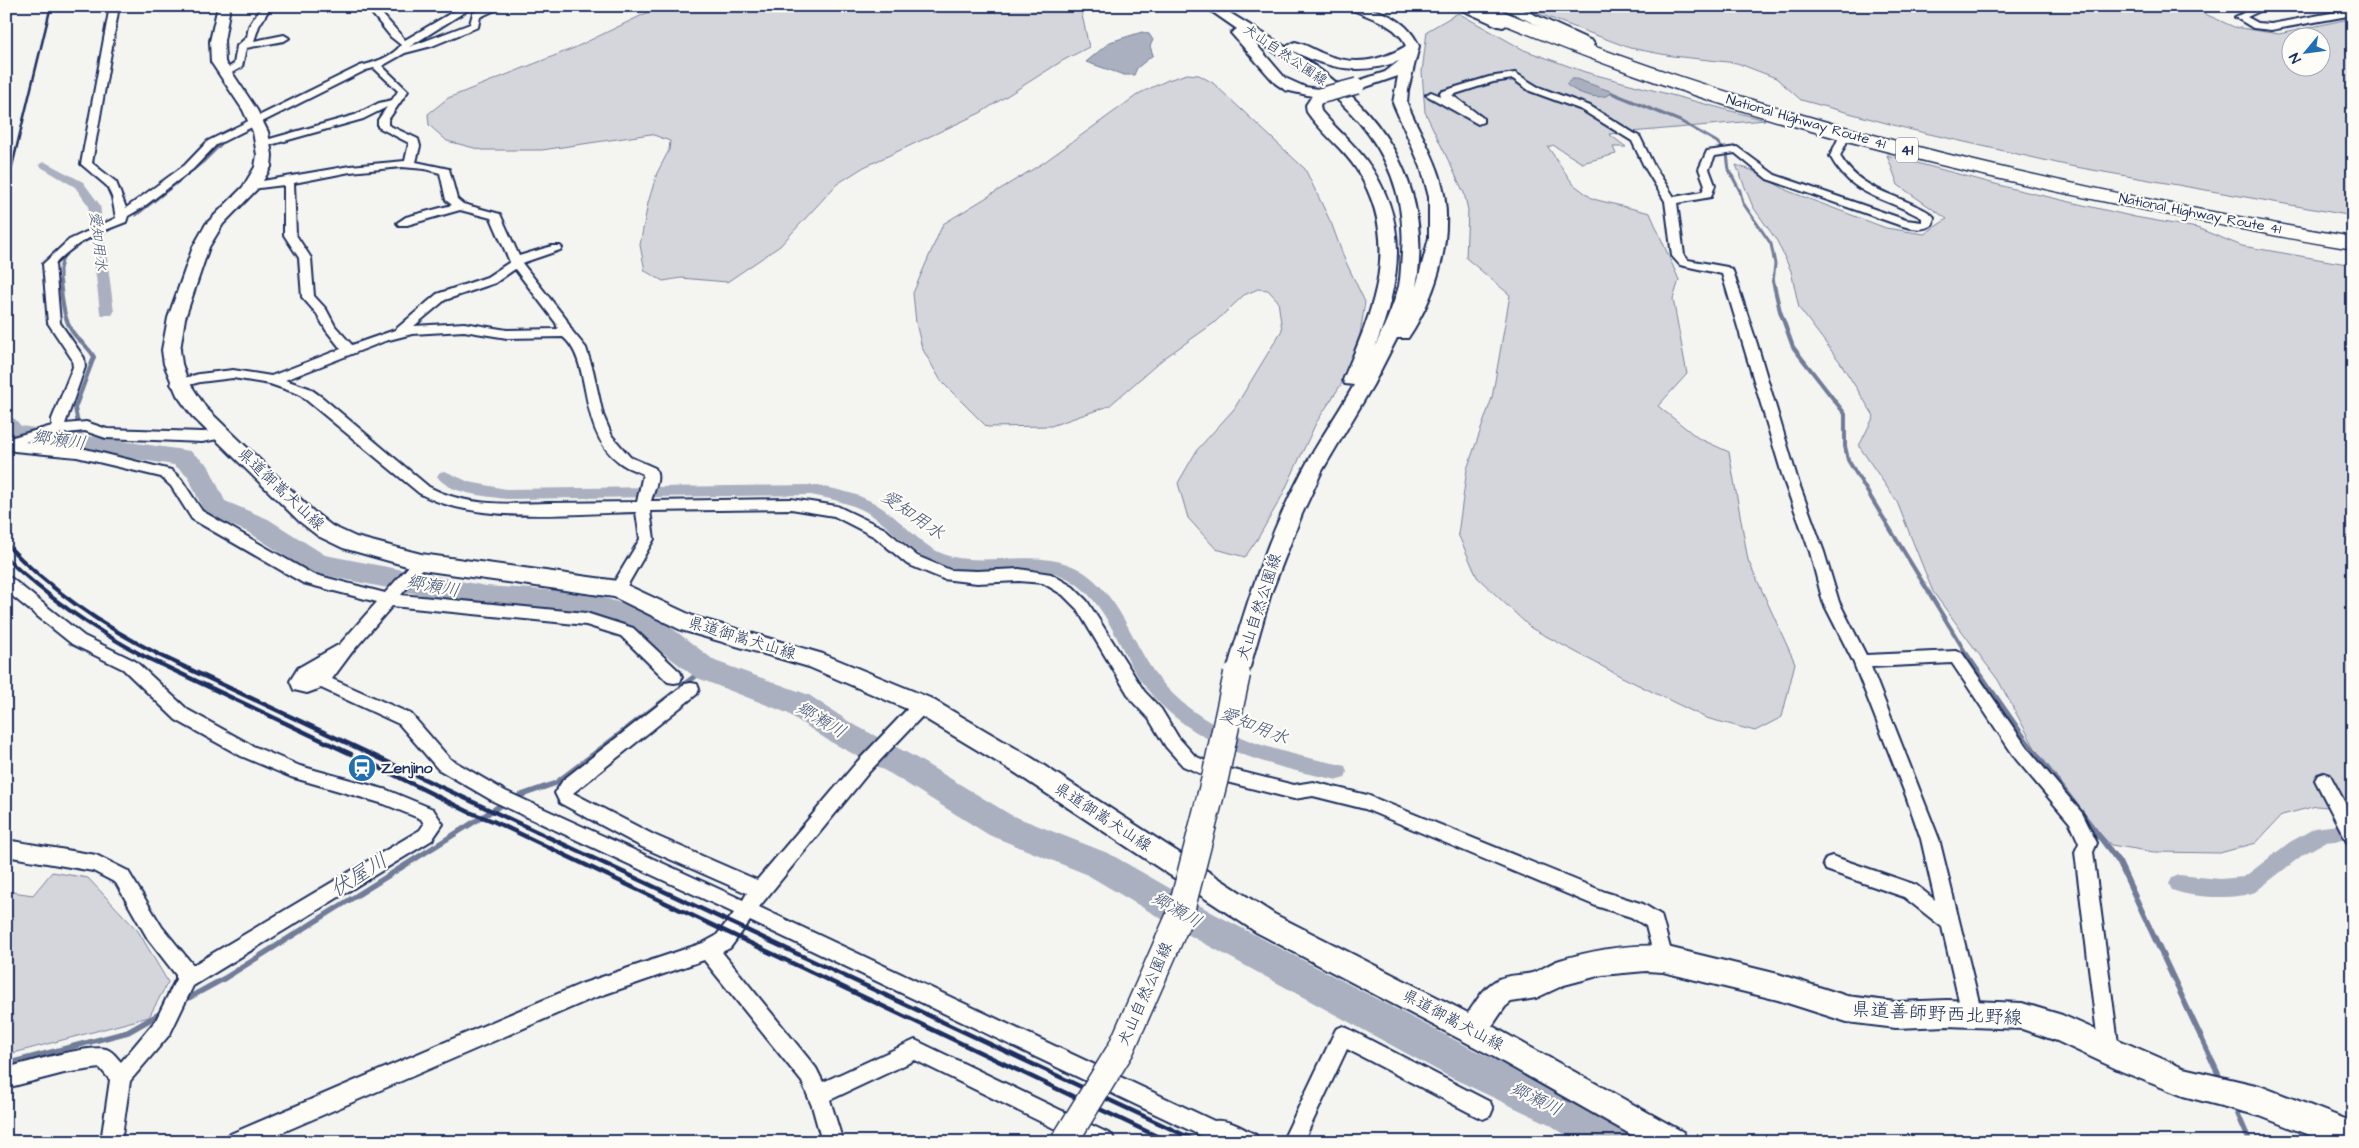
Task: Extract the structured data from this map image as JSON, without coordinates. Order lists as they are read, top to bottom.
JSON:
{
  "streets": {
    "highway": ["National Highway Route 41", "41"],
    "main road": ["犬山自然公園線", "県道御嵩犬山線", "県道善師野西北野線"]
  },
  "crossings": [
    ["県道御嵩犬山線", "県道善師野西北野線"]
  ],
  "water": ["愛知用水", "郷瀬川", "伏屋川"],
  "places": {
    "station": ["Zenjino"]
  },
  "north": "bottom left"
}
